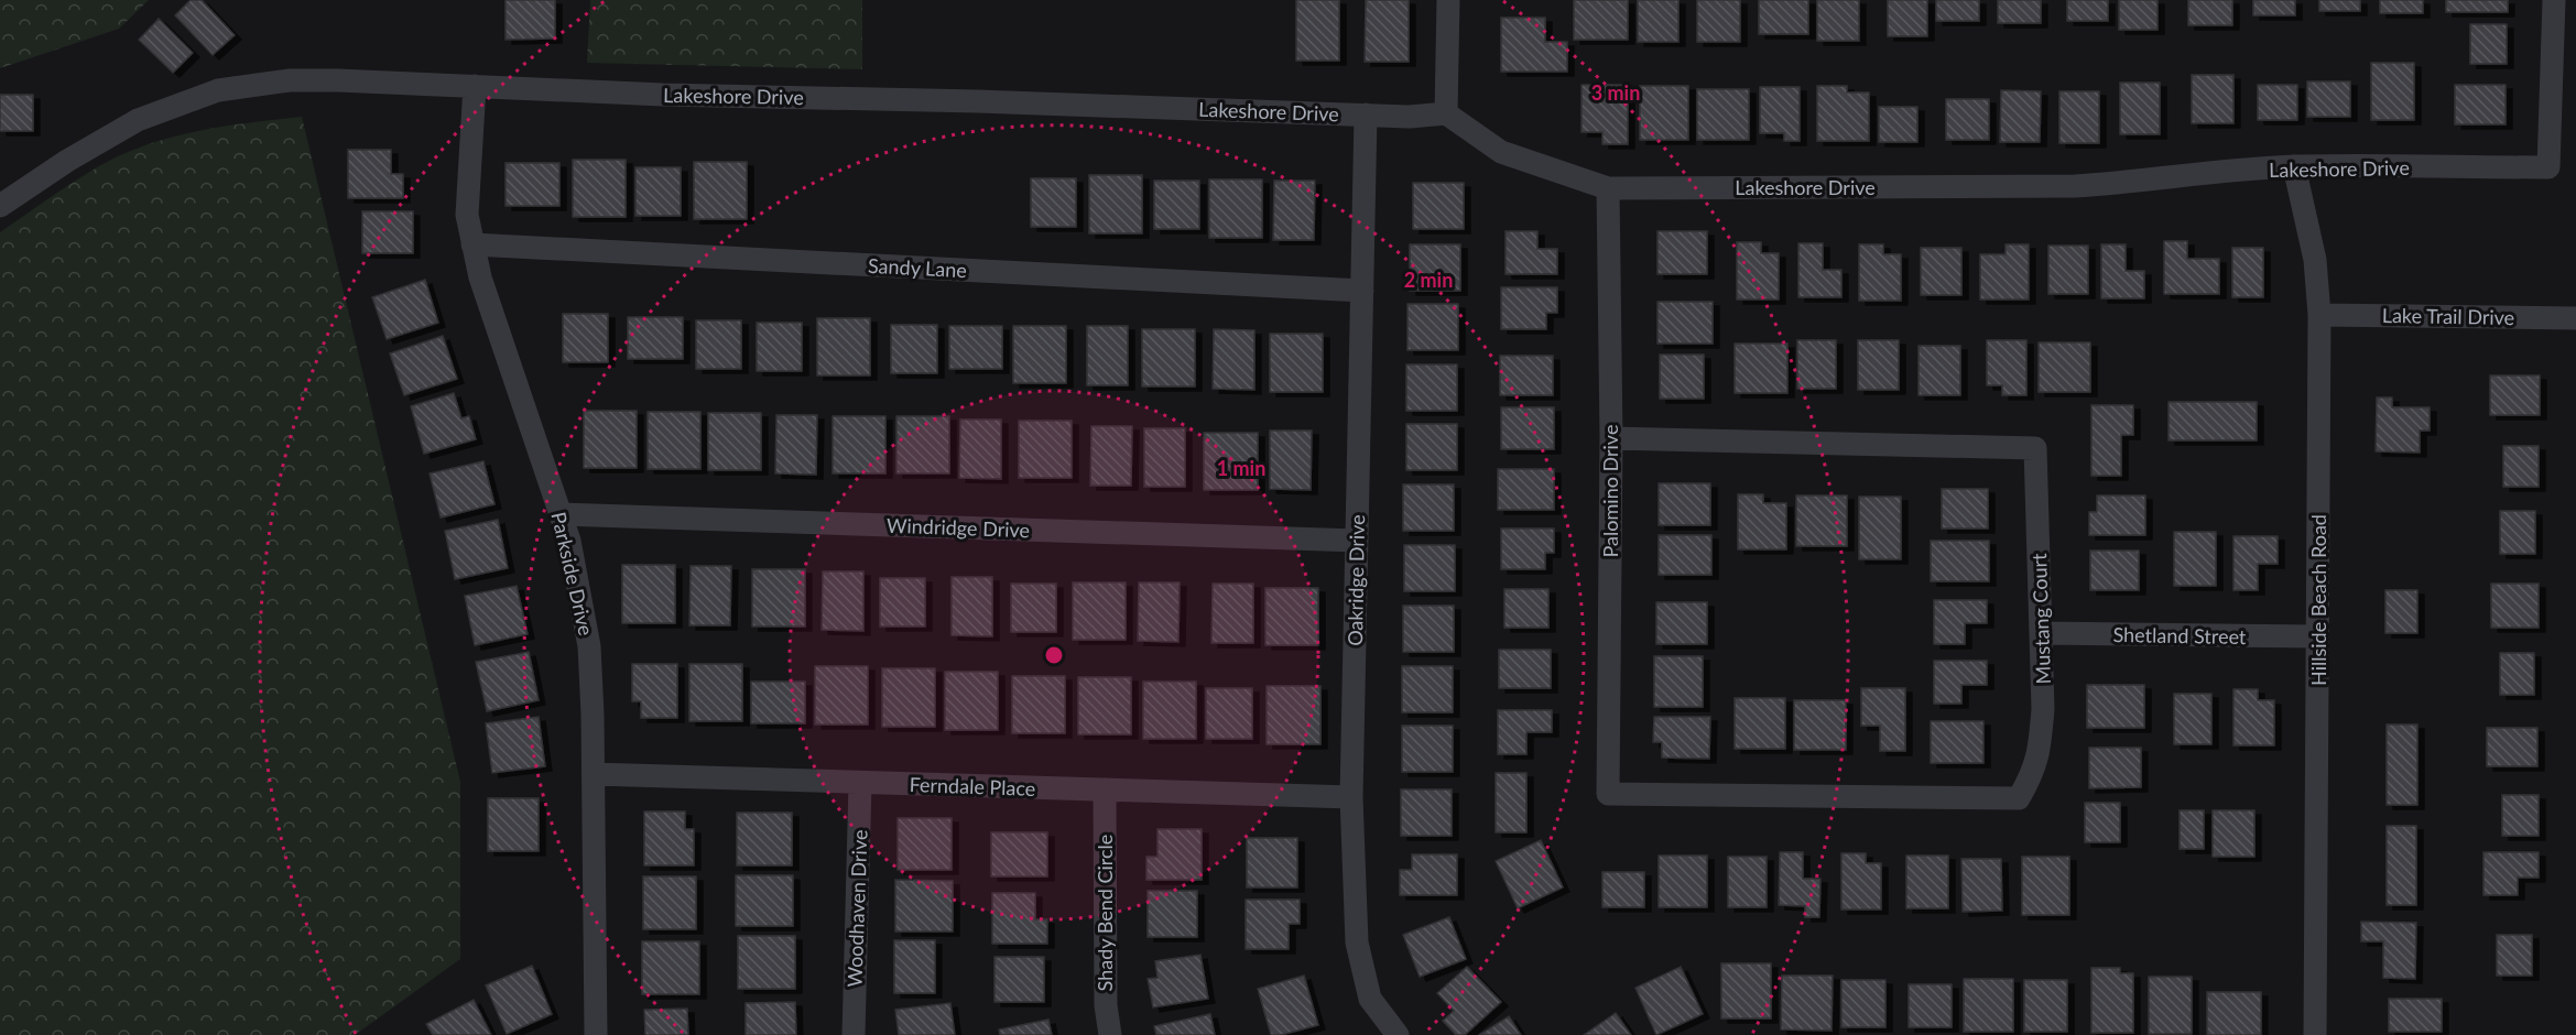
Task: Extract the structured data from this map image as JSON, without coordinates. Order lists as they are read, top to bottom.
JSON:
{
  "streets": {
    "street": [
      "Lakeshore Drive",
      "Sandy Lane",
      "Lake Trail Drive",
      "Palomino Drive",
      "Windridge Drive",
      "Parkside Drive",
      "Oakridge Drive",
      "Hillside Beach Road",
      "Mustang Court",
      "Shetland Street",
      "Ferndale Place",
      "Woodhaven Drive",
      "Shady Bend Circle"
    ]
  },
  "crossings": [
    ["Lakeshore Drive", "Palomino Drive"],
    ["Lakeshore Drive", "Parkside Drive"],
    ["Lakeshore Drive", "Oakridge Drive"],
    ["Lakeshore Drive", "Hillside Beach Road"],
    ["Sandy Lane", "Parkside Drive"],
    ["Sandy Lane", "Oakridge Drive"],
    ["Lake Trail Drive", "Hillside Beach Road"],
    ["Palomino Drive", "Mustang Court"],
    ["Windridge Drive", "Parkside Drive"],
    ["Windridge Drive", "Oakridge Drive"],
    ["Parkside Drive", "Ferndale Place"],
    ["Oakridge Drive", "Ferndale Place"],
    ["Hillside Beach Road", "Shetland Street"],
    ["Mustang Court", "Shetland Street"],
    ["Ferndale Place", "Woodhaven Drive"],
    ["Ferndale Place", "Shady Bend Circle"]
  ],
  "rings": ["3 min", "2 min", "1 min"]
}
